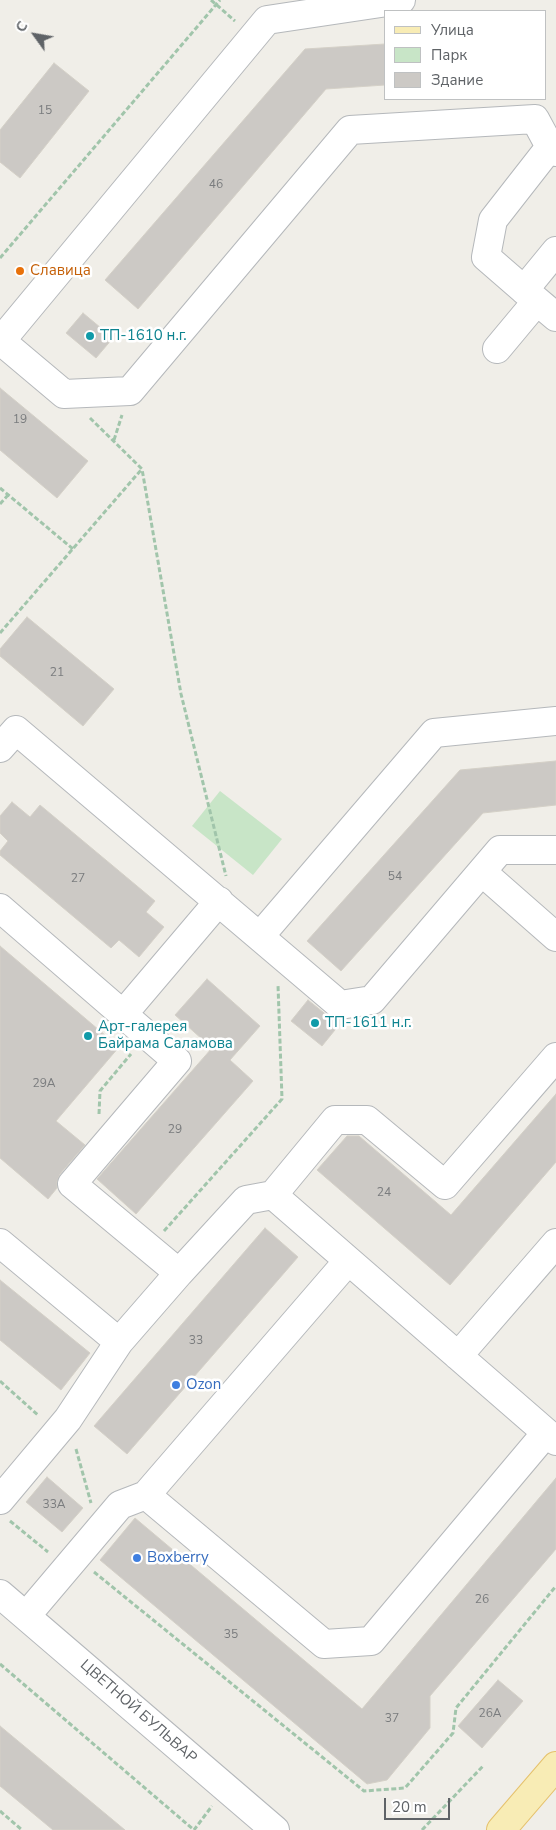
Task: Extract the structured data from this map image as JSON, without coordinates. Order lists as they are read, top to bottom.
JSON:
{
  "streets": {
    "street": ["ЦВЕТНОЙ БУЛЬВАР"]
  },
  "places": [
    "Славица",
    "ТП-1610 н.г.",
    "ТП-1611 н.г.",
    "Арт-галерея Байрама Саламова",
    "Ozon",
    "Boxberry"
  ],
  "house_numbers": [
    "15",
    "46",
    "19",
    "21",
    "54",
    "27",
    "29А",
    "29",
    "24",
    "33",
    "33А",
    "26",
    "35",
    "26А",
    "37"
  ],
  "legend": ["Улица", "Парк", "Здание"],
  "scale_bar": "20 m",
  "north": "top left"
}
